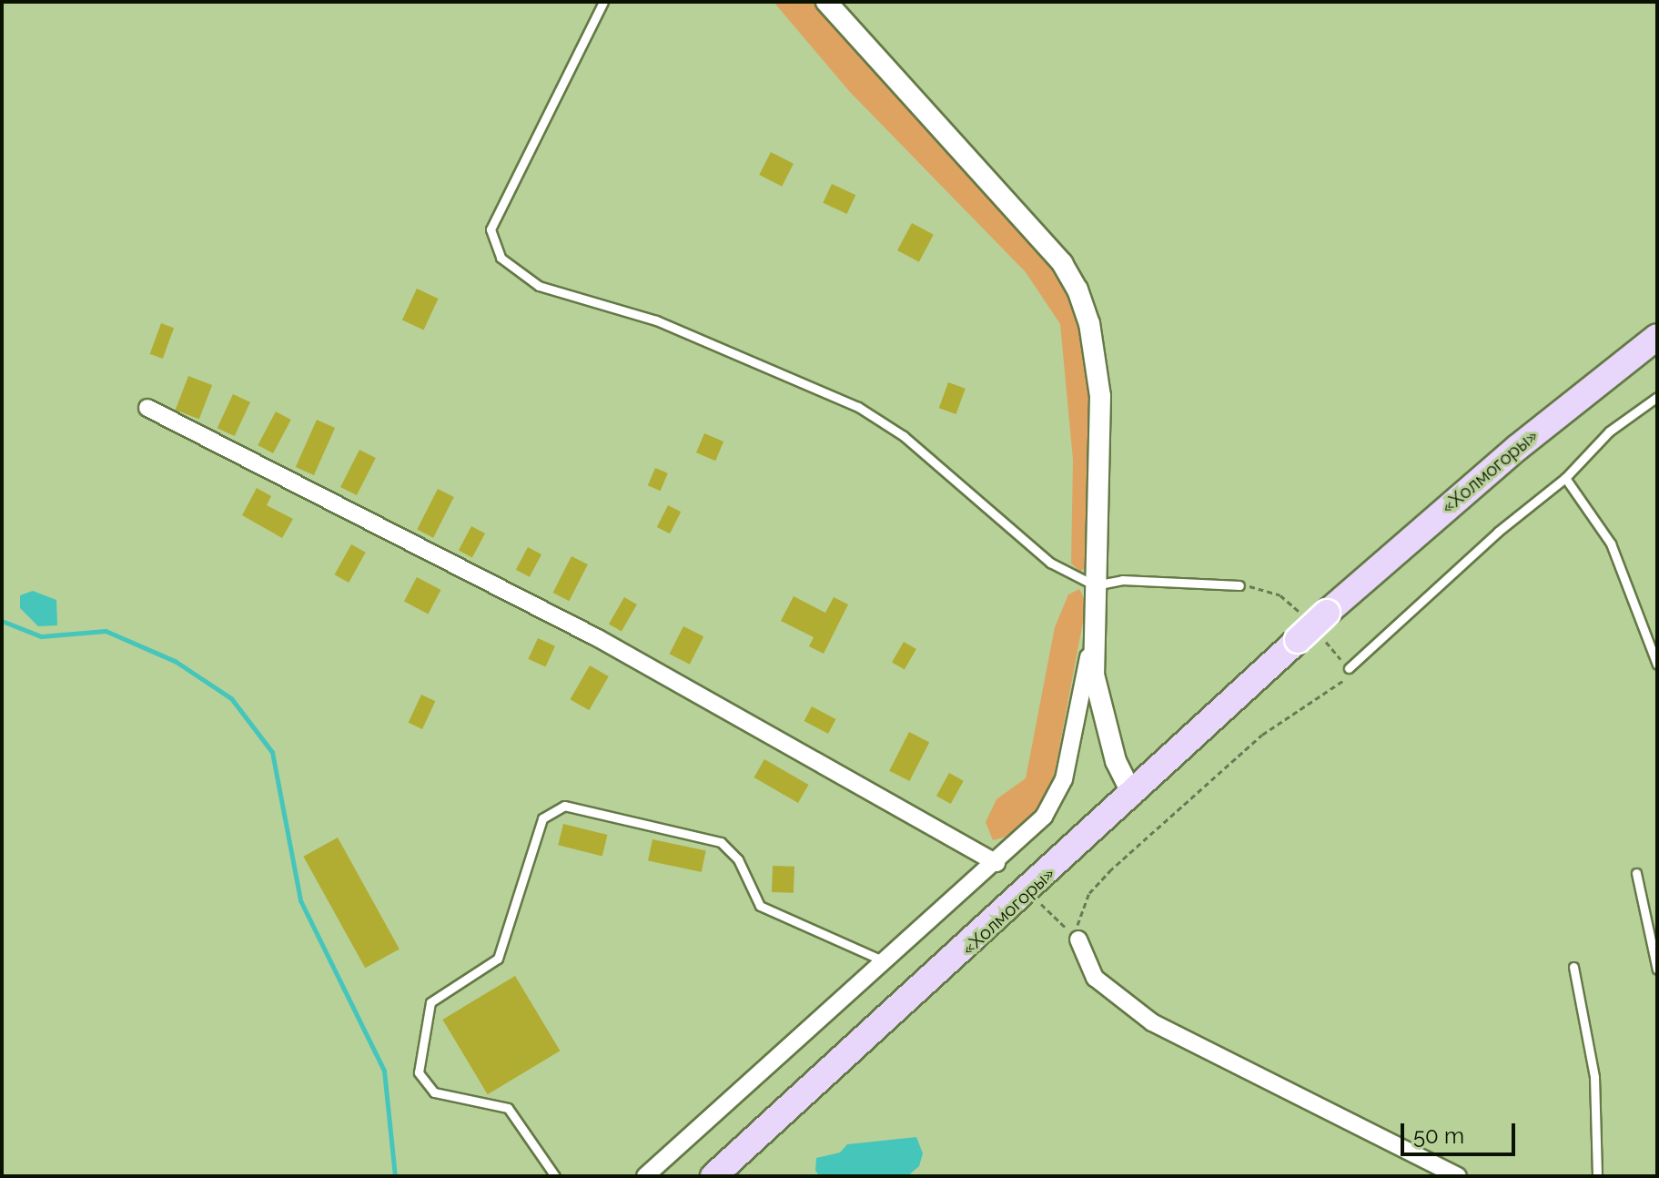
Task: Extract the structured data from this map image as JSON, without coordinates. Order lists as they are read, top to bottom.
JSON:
{
  "streets": {
    "highway": ["«Холмогоры»"]
  },
  "scale_bar": "50 m"
}
